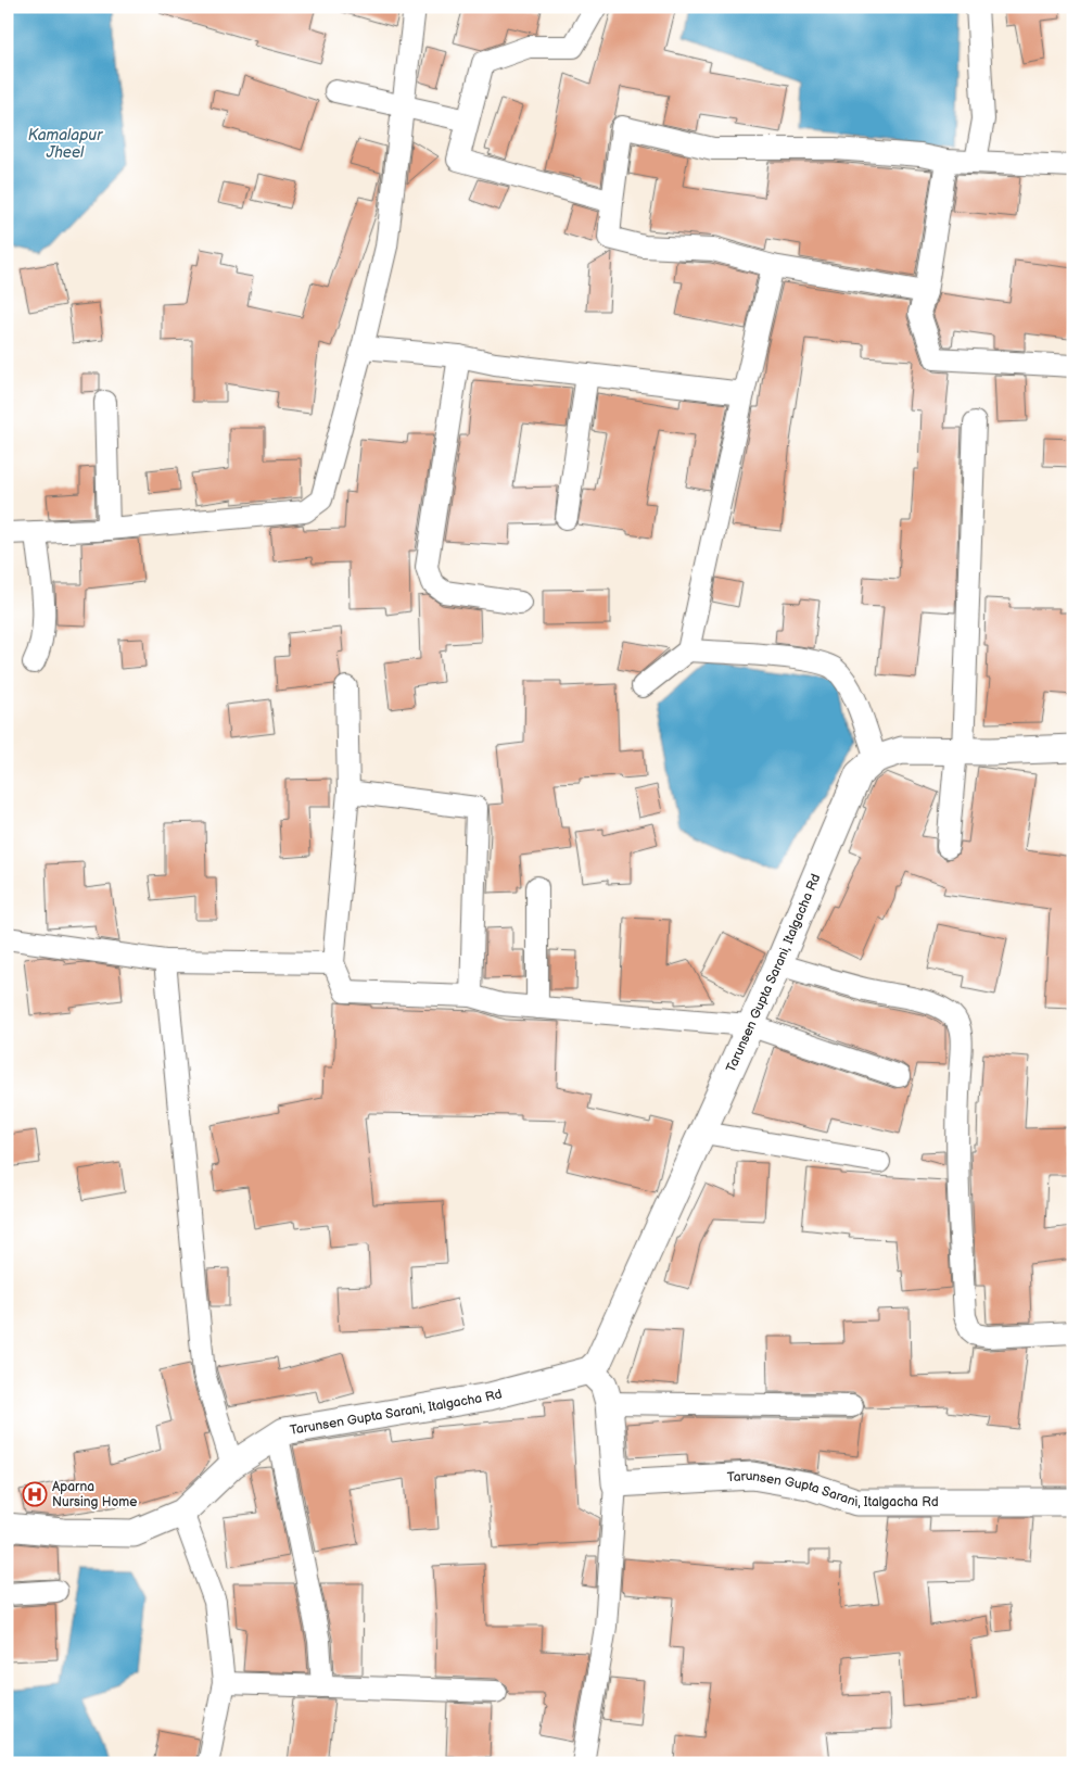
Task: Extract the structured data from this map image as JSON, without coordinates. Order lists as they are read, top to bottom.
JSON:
{
  "streets": {
    "street": ["Tarunsen Gupta Sarani, Italgacha Rd"]
  },
  "water": ["Kamalapur Jheel"],
  "places": {
    "hospital": ["Aparna Nursing Home"]
  }
}
